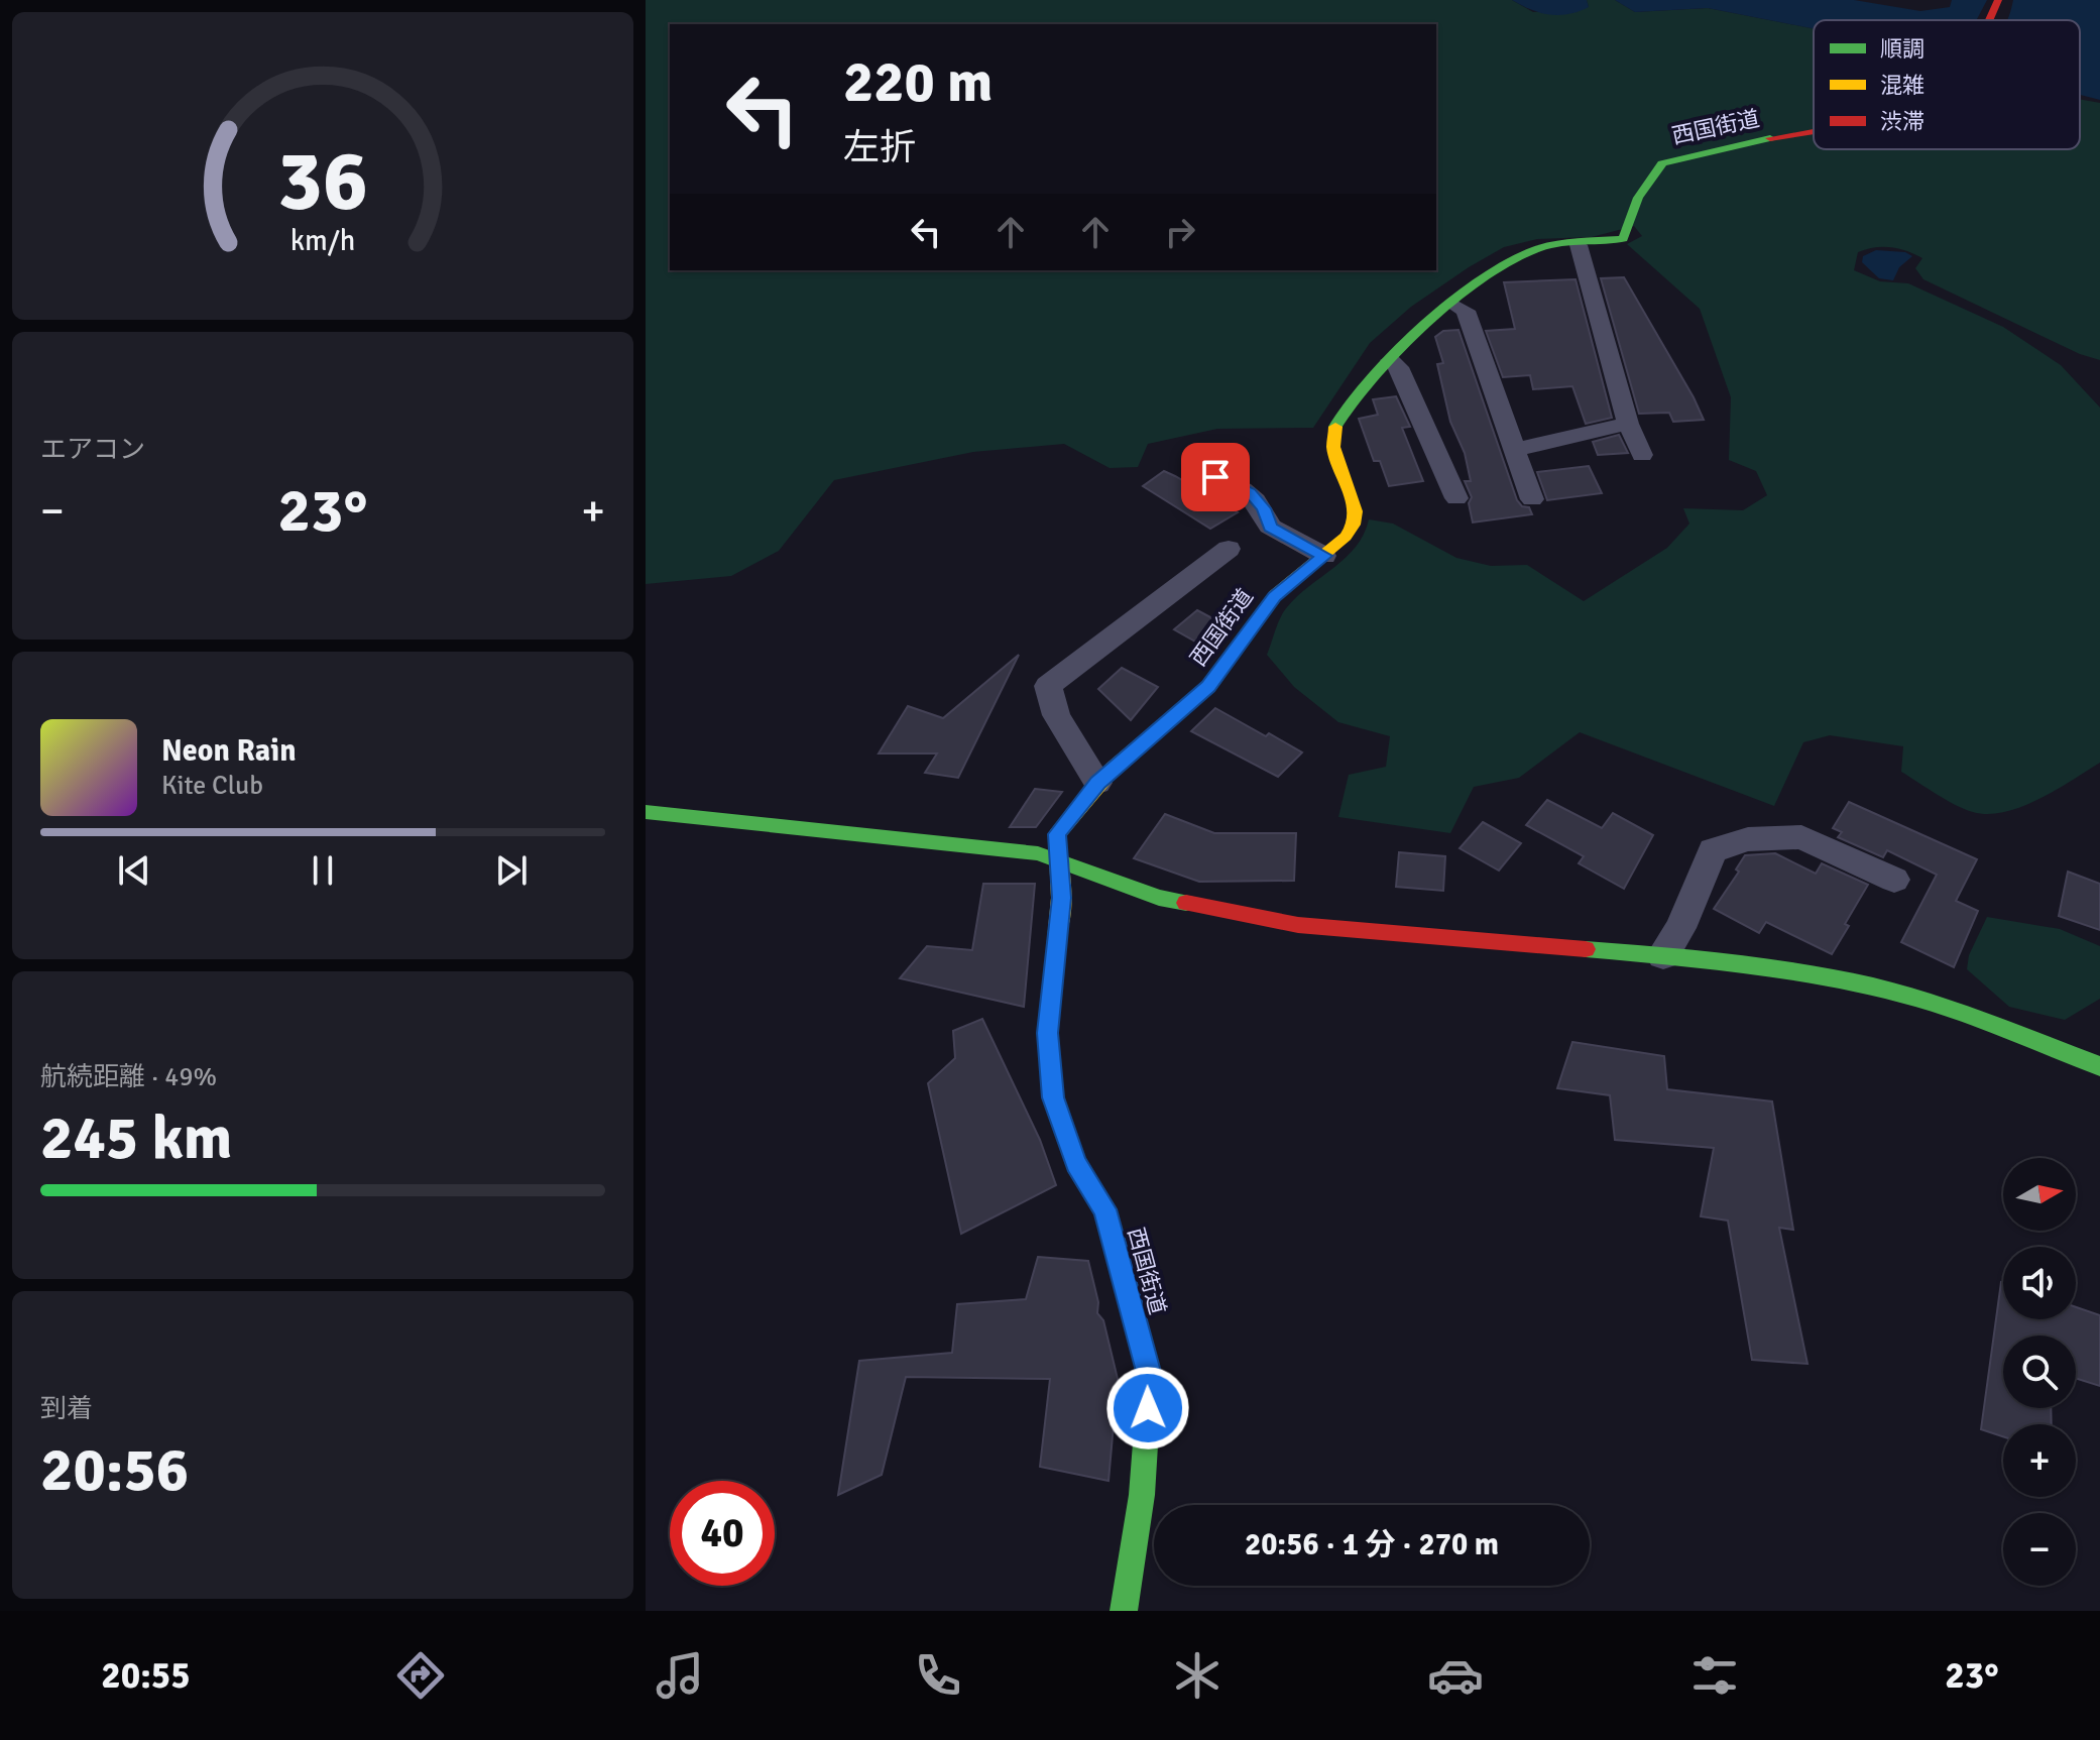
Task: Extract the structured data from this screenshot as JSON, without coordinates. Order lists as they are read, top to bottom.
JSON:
{
  "streets": {
    "street": ["西国街道"]
  },
  "legend": ["順調", "混雑", "渋滞"],
  "north": "right",
  "page": {
    "turn": ["220 m", "左折"],
    "tile": [
      "エアコン",
      ["航続距離 · 49%", "245 km"],
      ["到着", "20:56"]
    ],
    "heat": ["−", "23°", "+"],
    "song": ["Neon Rain", "Kite Club"],
    "map_buttons": ["+", "−"],
    "limit": "40",
    "trip": "20:56 · 1 分 · 270 m",
    "tabs": ["20:55", "23°"],
    "gauge": ["36", "km/h"]
  }
}
